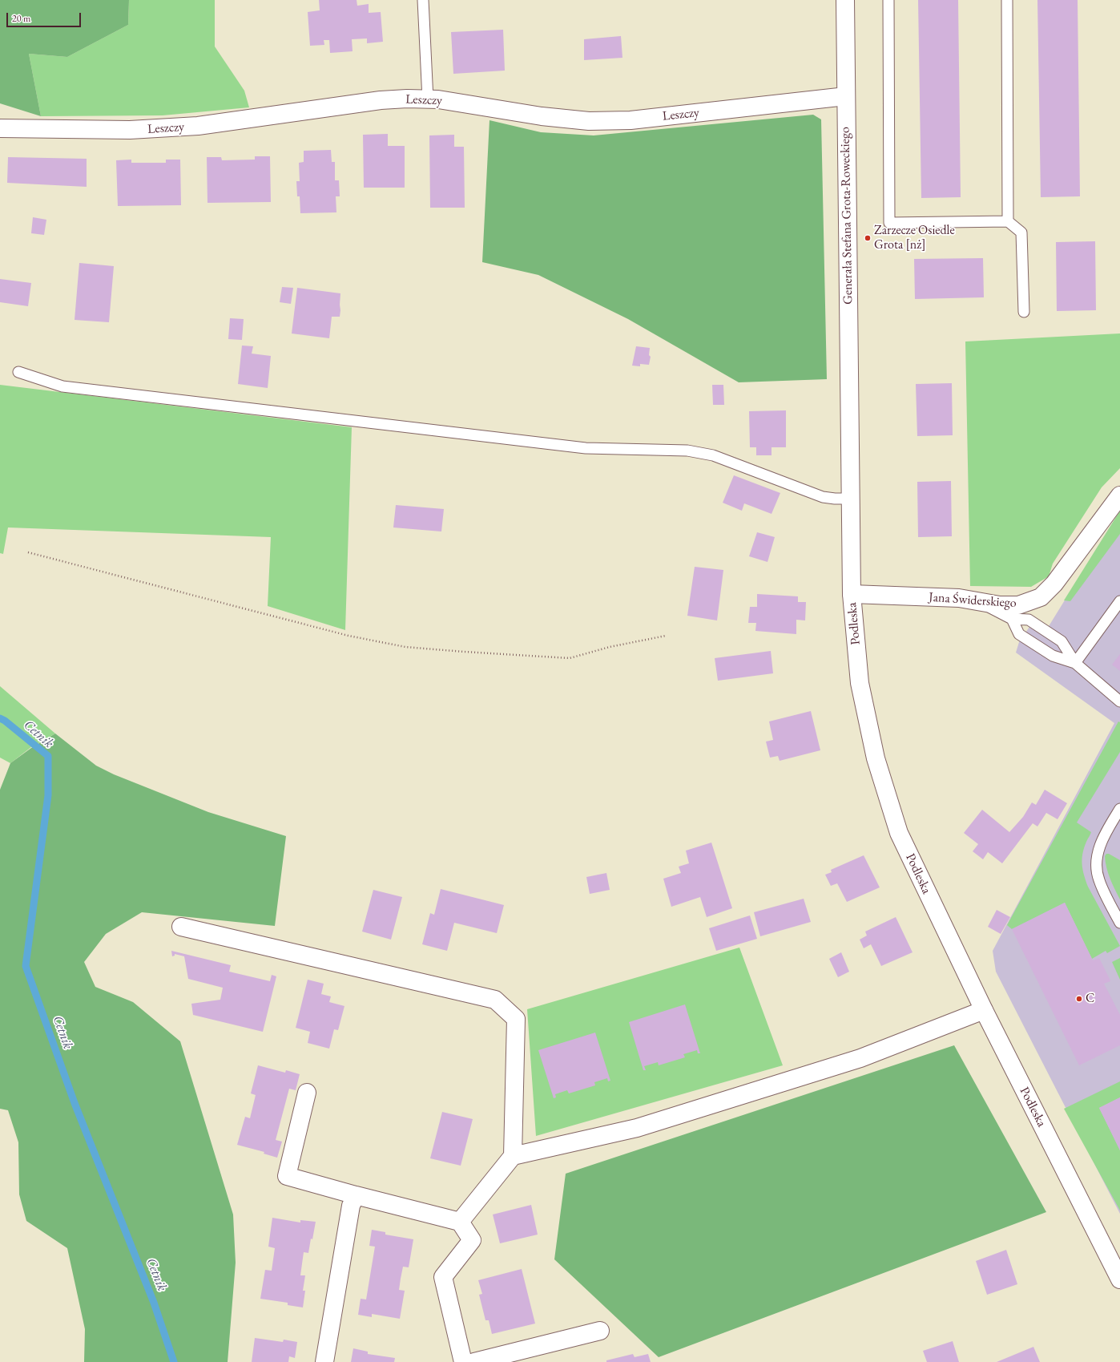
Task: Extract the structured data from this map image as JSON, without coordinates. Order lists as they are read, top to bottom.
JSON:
{
  "streets": {
    "street": [
      "Leszczy",
      "Generała Stefana Grota-Roweckiego",
      "Jana Świderskiego",
      "Podleska"
    ]
  },
  "crossings": [
    ["Leszczy", "Generała Stefana Grota-Roweckiego"],
    ["Generała Stefana Grota-Roweckiego", "Podleska"],
    ["Jana Świderskiego", "Podleska"]
  ],
  "water": ["Cetnik"],
  "places": ["Zarzecze Osiedle Grota [nż]", "C"],
  "scale_bar": "20 m"
}
